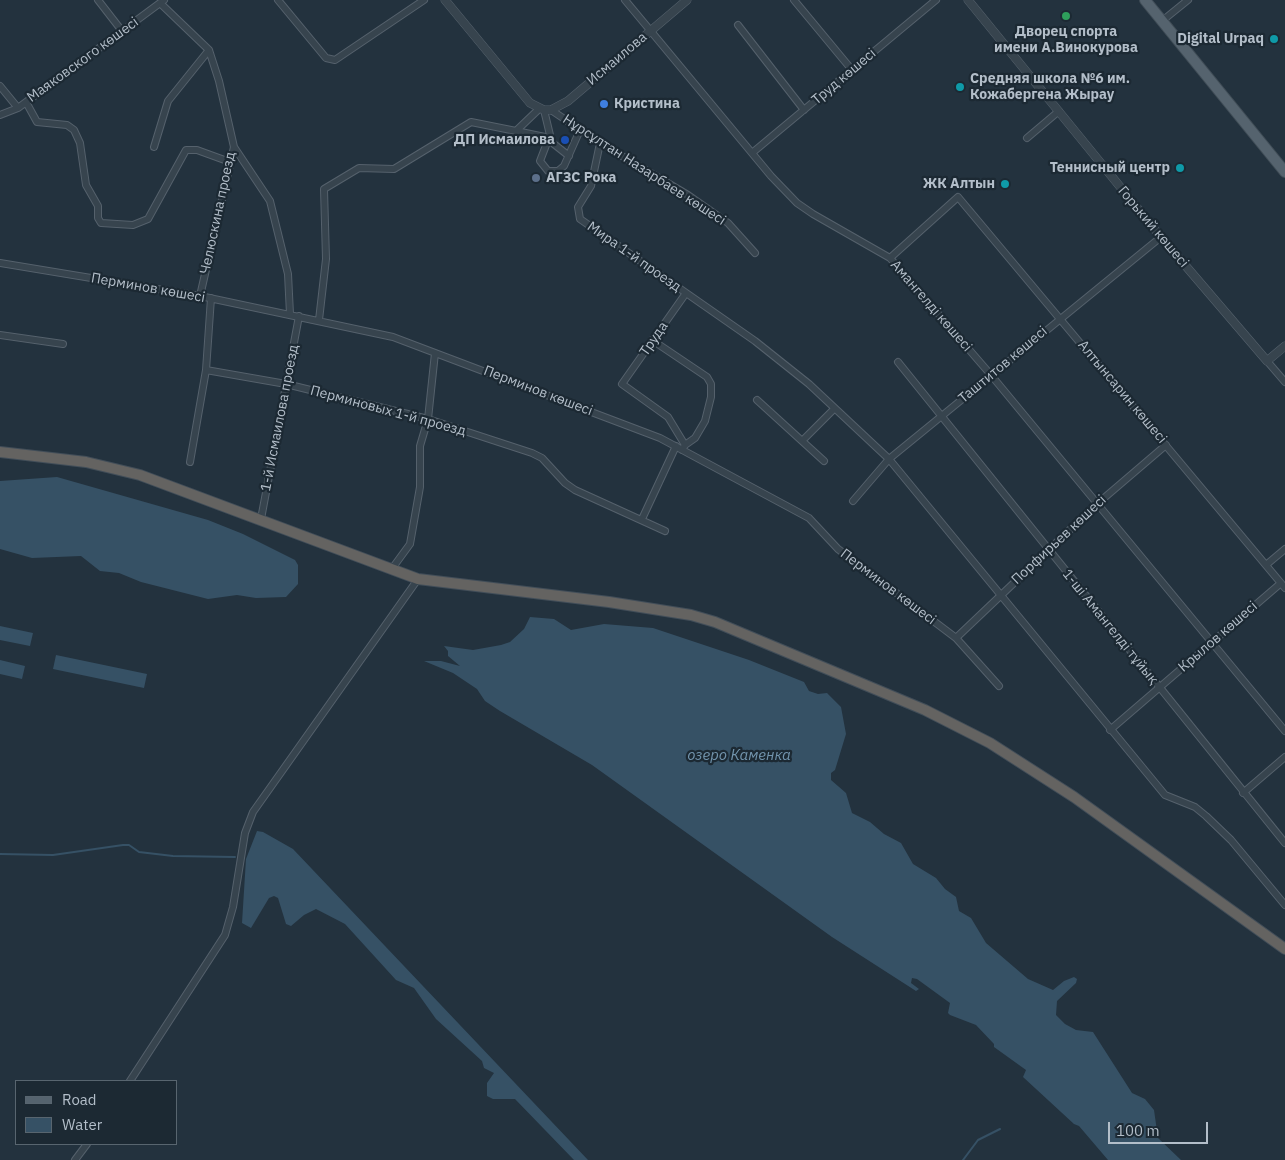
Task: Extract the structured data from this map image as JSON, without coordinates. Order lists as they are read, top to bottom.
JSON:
{
  "streets": {
    "street": [
      "Исмаилова",
      "Маяковского көшесі",
      "Труд көшесі",
      "Нұрсұлтан Назарбаев көшесі",
      "Челюскина проезд",
      "Горький көшесі",
      "Мира 1-й проезд",
      "Перминов көшесі",
      "Амангелді көшесі",
      "Труда",
      "Таштитов көшесі",
      "Алтынсарин көшесі",
      "Перминовых 1-й проезд",
      "1-й Исмаилова проезд",
      "Порфирьев көшесі",
      "1-ші Амангелді тұйық",
      "Крылов көшесі"
    ]
  },
  "crossings": [
    ["Исмаилова", "Нұрсұлтан Назарбаев көшесі"],
    ["Исмаилова", "Амангелді көшесі"],
    ["Маяковского көшесі", "Челюскина проезд"],
    ["Труд көшесі", "Амангелді көшесі"],
    ["Нұрсұлтан Назарбаев көшесі", "Мира 1-й проезд"],
    ["Челюскина проезд", "Перминов көшесі"],
    ["Горький көшесі", "Таштитов көшесі"],
    ["Мира 1-й проезд", "Труда"],
    ["Перминов көшесі", "Труда"],
    ["Перминов көшесі", "1-й Исмаилова проезд"],
    ["Перминов көшесі", "Порфирьев көшесі"],
    ["Амангелді көшесі", "Таштитов көшесі"],
    ["Амангелді көшесі", "Алтынсарин көшесі"],
    ["Амангелді көшесі", "Порфирьев көшесі"],
    ["Амангелді көшесі", "Крылов көшесі"],
    ["Таштитов көшесі", "Алтынсарин көшесі"],
    ["Таштитов көшесі", "1-ші Амангелді тұйық"],
    ["Алтынсарин көшесі", "Порфирьев көшесі"],
    ["Алтынсарин көшесі", "Крылов көшесі"],
    ["Перминовых 1-й проезд", "1-й Исмаилова проезд"],
    ["Порфирьев көшесі", "1-ші Амангелді тұйық"],
    ["1-ші Амангелді тұйық", "Крылов көшесі"]
  ],
  "water": ["озеро Каменка"],
  "places": [
    "Дворец спорта имени А.Винокурова",
    "Digital Urpaq",
    "Средняя школа №6 им. Кожабергена Жырау",
    "Кристина",
    "ДП Исмаилова",
    "Теннисный центр",
    "АГЗС Рока",
    "ЖК Алтын"
  ],
  "legend": ["Road", "Water"],
  "scale_bar": "100 m"
}
